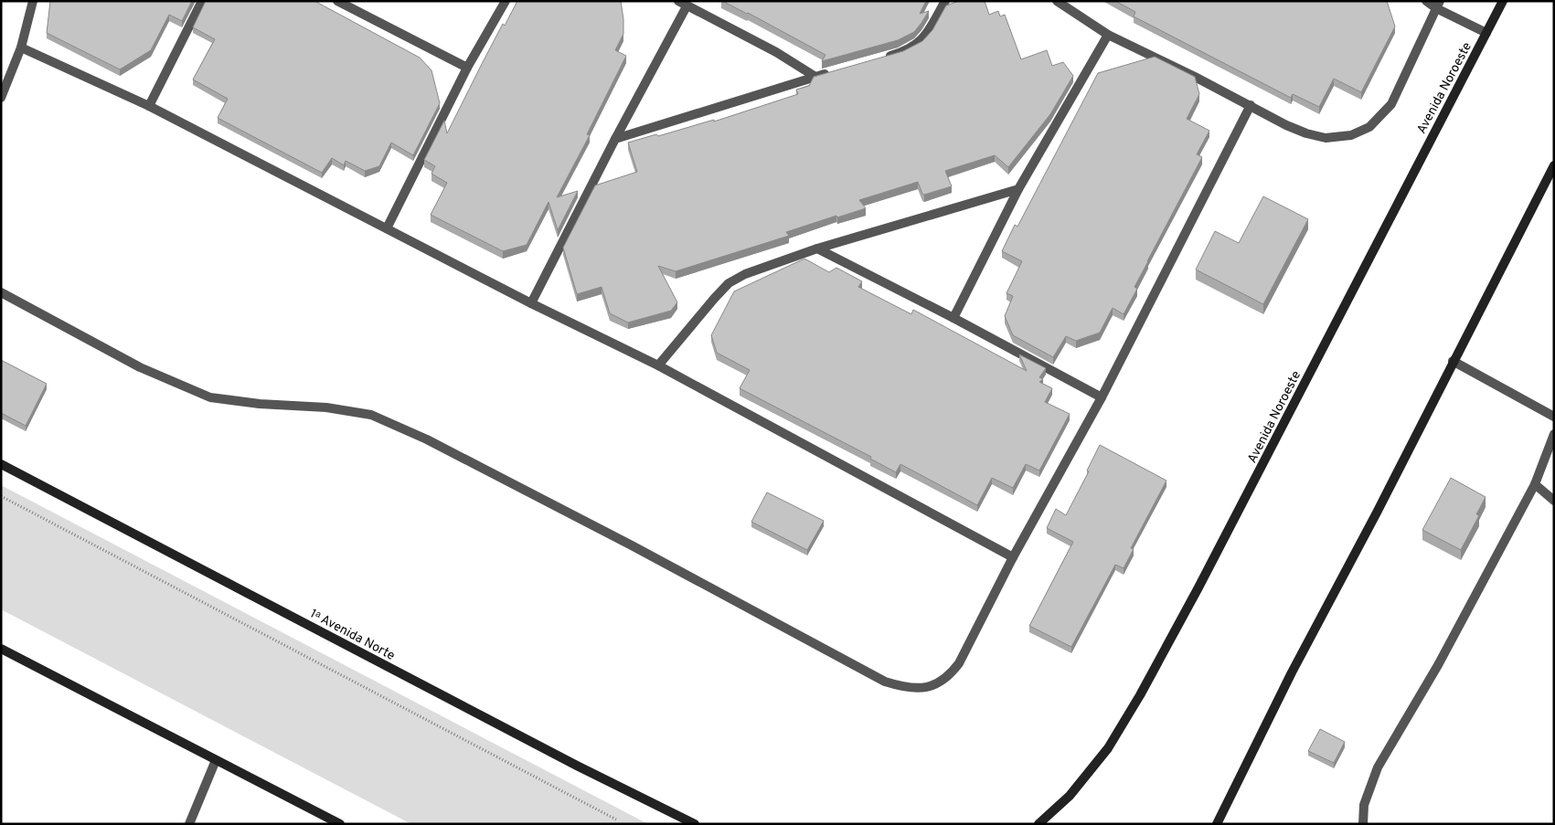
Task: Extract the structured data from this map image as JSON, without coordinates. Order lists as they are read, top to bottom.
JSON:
{
  "streets": {
    "street": ["Avenida Noroeste", "1ᵃ Avenida Norte"]
  }
}
